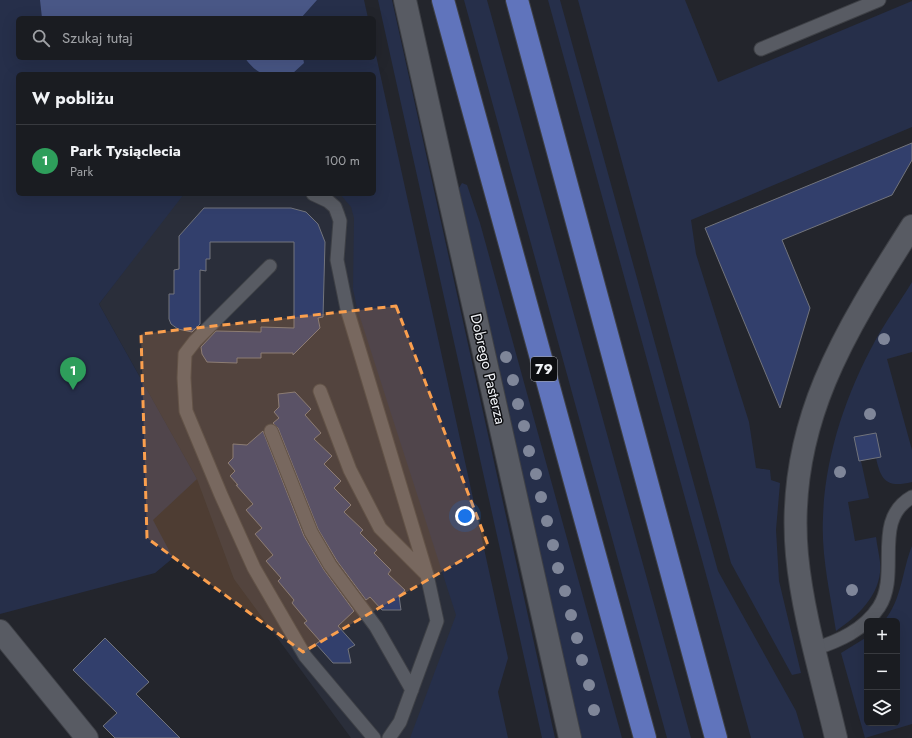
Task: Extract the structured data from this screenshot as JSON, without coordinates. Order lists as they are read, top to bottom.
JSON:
{
  "streets": {
    "main road": ["79"],
    "street": ["Dobrego Pasterza"]
  },
  "page": {
    "search": "Szukaj tutaj",
    "heading": "W pobliżu",
    "list": [
      {
        "mark": "1",
        "name": "Park Tysiąclecia",
        "note": "Park",
        "value": "100 m"
      }
    ],
    "pins": "1",
    "map_buttons": ["+", "−"]
  }
}
